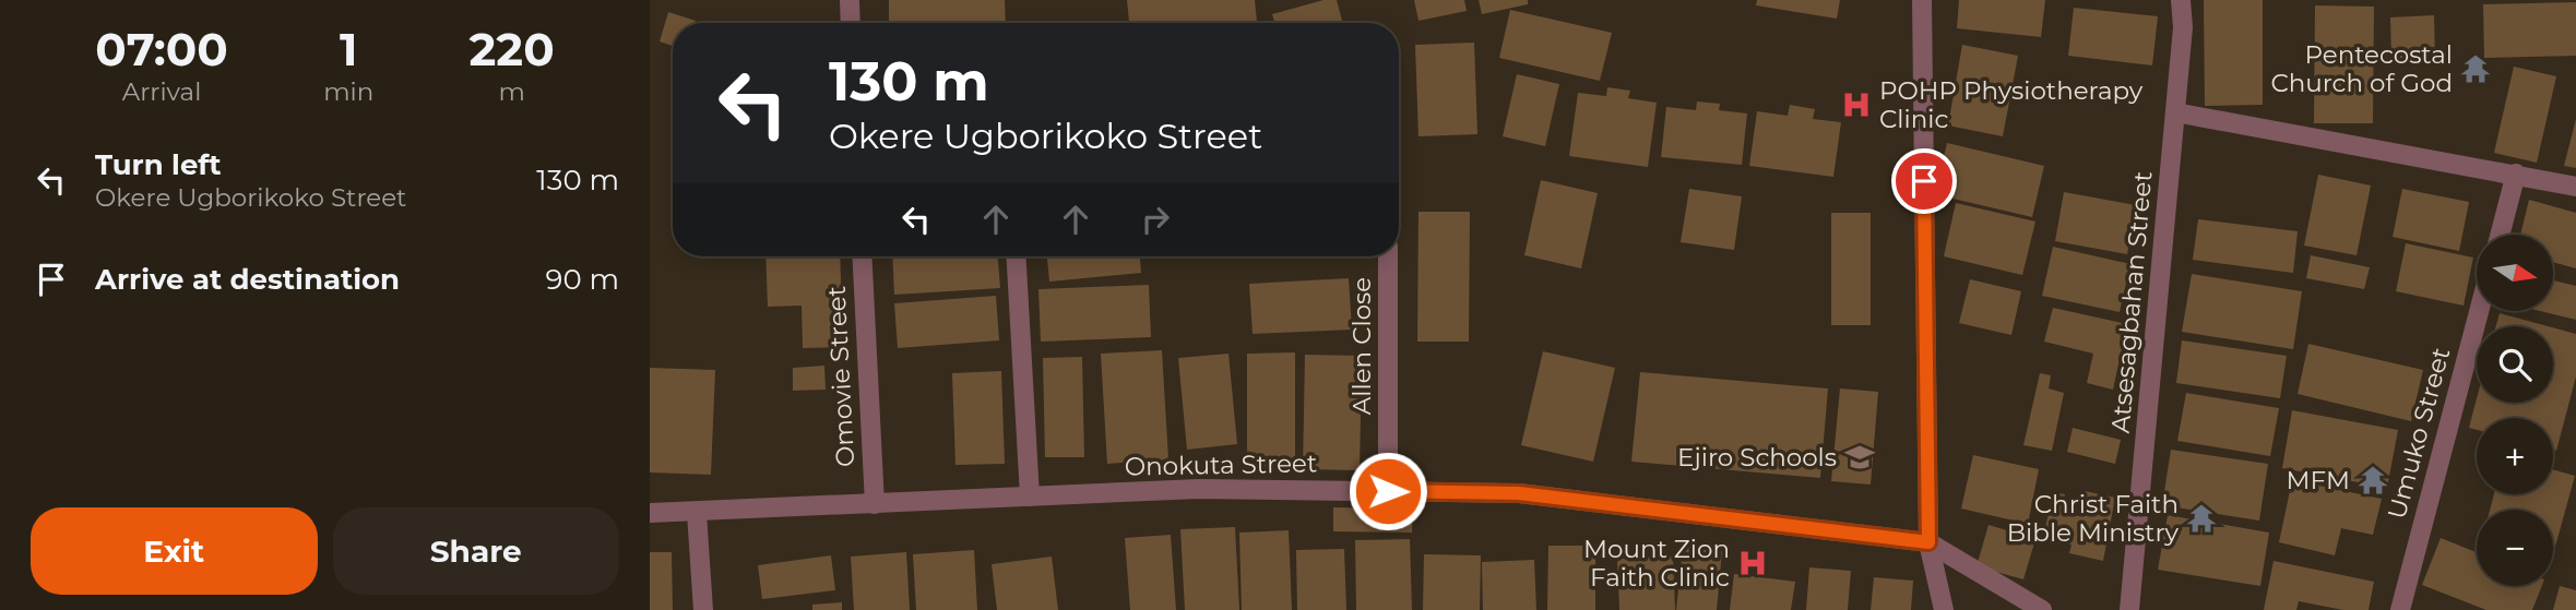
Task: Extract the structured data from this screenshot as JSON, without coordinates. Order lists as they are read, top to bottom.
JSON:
{
  "streets": {
    "street": [
      "Atsesagbahan Street",
      "Allen Close",
      "Omovie Street",
      "Umuko Street",
      "Onokuta Street"
    ]
  },
  "crossings": [
    ["Allen Close", "Onokuta Street"],
    ["Omovie Street", "Onokuta Street"]
  ],
  "places": {
    "temple": ["Pentecostal Church of God", "MFM", "Christ Faith Bible Ministry"],
    "hospital": ["POHP Physiotherapy Clinic", "Mount Zion Faith Clinic"],
    "school or university": ["Ejiro Schools"]
  },
  "north": "right",
  "page": {
    "eta": [
      "07:00",
      "Arrival",
      "1",
      "min",
      "220",
      "m"
    ],
    "turn": ["130 m", "Okere Ugborikoko Street"],
    "list": [
      {
        "name": "Turn left",
        "note": "Okere Ugborikoko Street",
        "value": "130 m"
      },
      {
        "name": "Arrive at destination",
        "value": "90 m"
      }
    ],
    "map_buttons": ["+", "−"],
    "buttons": ["Exit", "Share"]
  }
}
